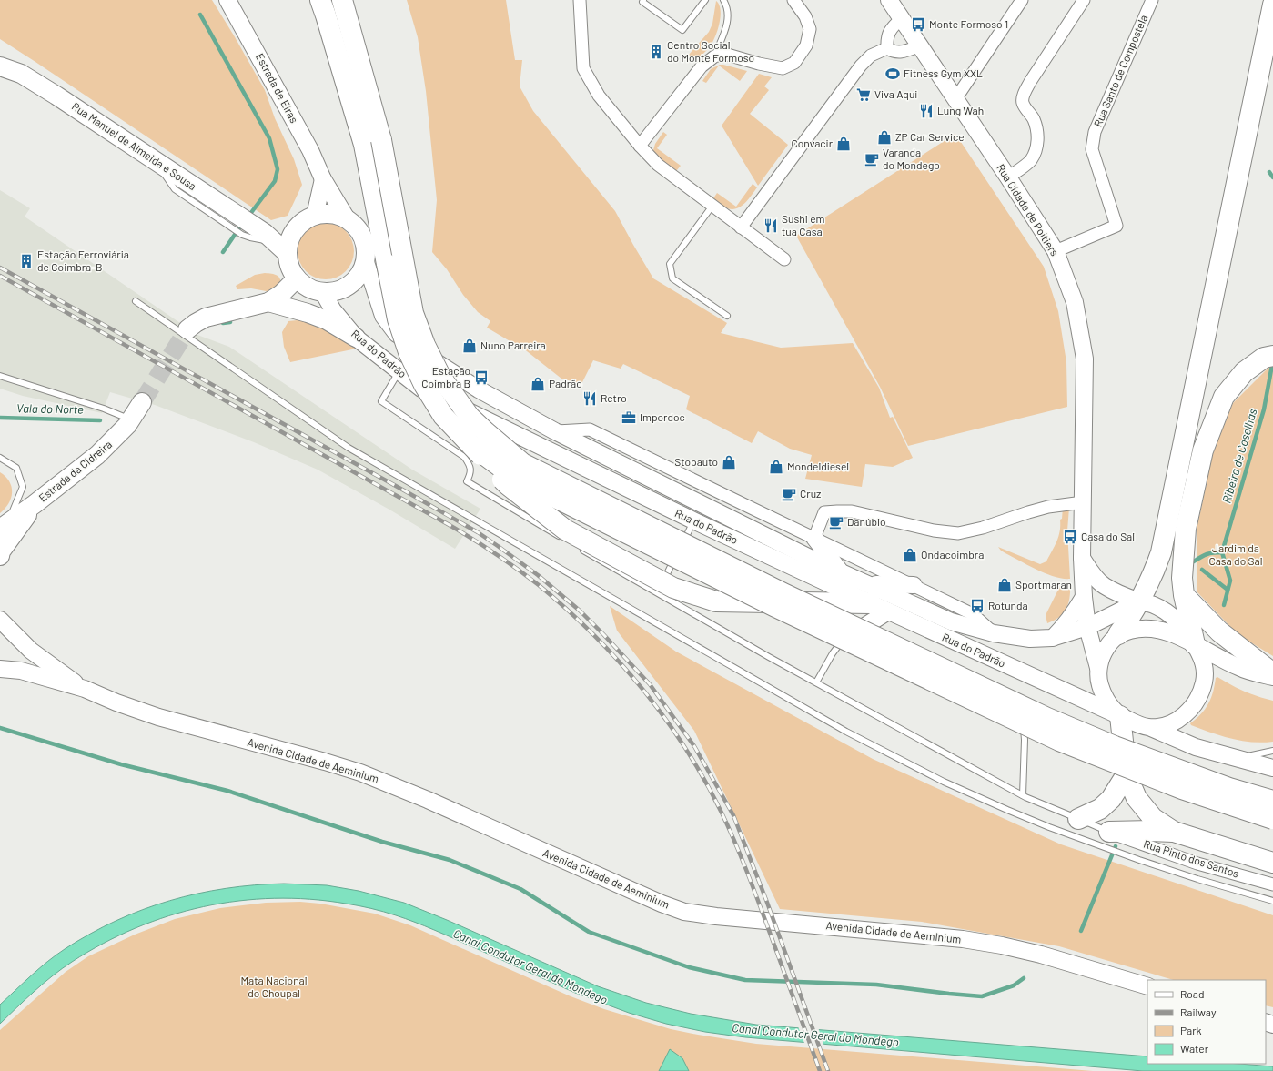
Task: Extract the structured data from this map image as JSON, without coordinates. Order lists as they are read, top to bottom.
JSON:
{
  "streets": {
    "main road": [
      "Estrada de Eiras",
      "Rua Manuel de Almeida e Sousa",
      "Rua Cidade de Poitiers",
      "Rua do Padrão",
      "Estrada da Cidreira",
      "Avenida Cidade de Aeminium"
    ],
    "street": ["Rua Santo de Compostela", "Rua Pinto dos Santos"]
  },
  "crossings": [
    ["Rua Santo de Compostela", "Rua Cidade de Poitiers"],
    ["Rua Cidade de Poitiers", "Rua do Padrão"]
  ],
  "water": ["Vala do Norte", "Ribeira de Coselhas", "Canal Condutor Geral do Mondego"],
  "parks": ["Jardim da Casa do Sal", "Mata Nacional do Choupal"],
  "places": {
    "bus stop": [
      "Monte Formoso 1",
      "Estação Coimbra B",
      "Casa do Sal",
      "Rotunda"
    ],
    "building": ["Centro Social do Monte Formoso", "Estação Ferroviária de Coimbra-B"],
    "sports": ["Fitness Gym XXL"],
    "supermarket": ["Viva Aqui"],
    "restaurant": ["Lung Wah", "Sushi em tua Casa", "Retro"],
    "shop": [
      "ZP Car Service",
      "Convacir",
      "Nuno Parreira",
      "Padrão",
      "Stopauto",
      "Mondeldiesel",
      "Ondacoimbra",
      "Sportmaran"
    ],
    "cafe": ["Varanda do Mondego", "Cruz", "Danúbio"],
    "office": ["Impordoc"]
  },
  "legend": [
    "Road",
    "Railway",
    "Park",
    "Water"
  ]
}
